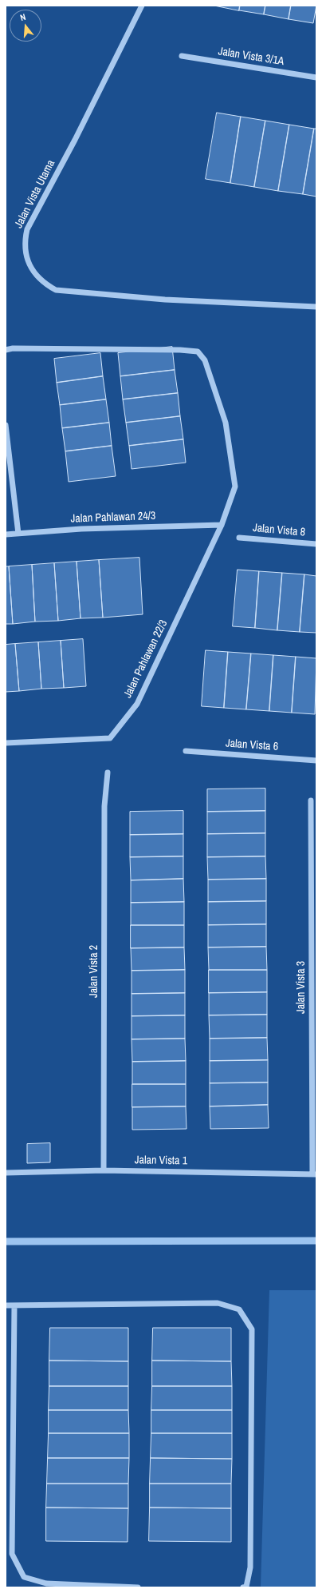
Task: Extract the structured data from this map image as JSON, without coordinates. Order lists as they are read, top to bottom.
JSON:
{
  "streets": {
    "street": [
      "Jalan Vista 3/1A",
      "Jalan Vista Utama",
      "Jalan Pahlawan 24/3",
      "Jalan Vista 8",
      "Jalan Pahlawan 22/3",
      "Jalan Vista 6",
      "Jalan Vista 2",
      "Jalan Vista 3",
      "Jalan Vista 1"
    ]
  },
  "crossings": [
    ["Jalan Pahlawan 24/3", "Jalan Pahlawan 22/3"],
    ["Jalan Vista 2", "Jalan Vista 1"],
    ["Jalan Vista 3", "Jalan Vista 1"]
  ],
  "north": "top"
}
